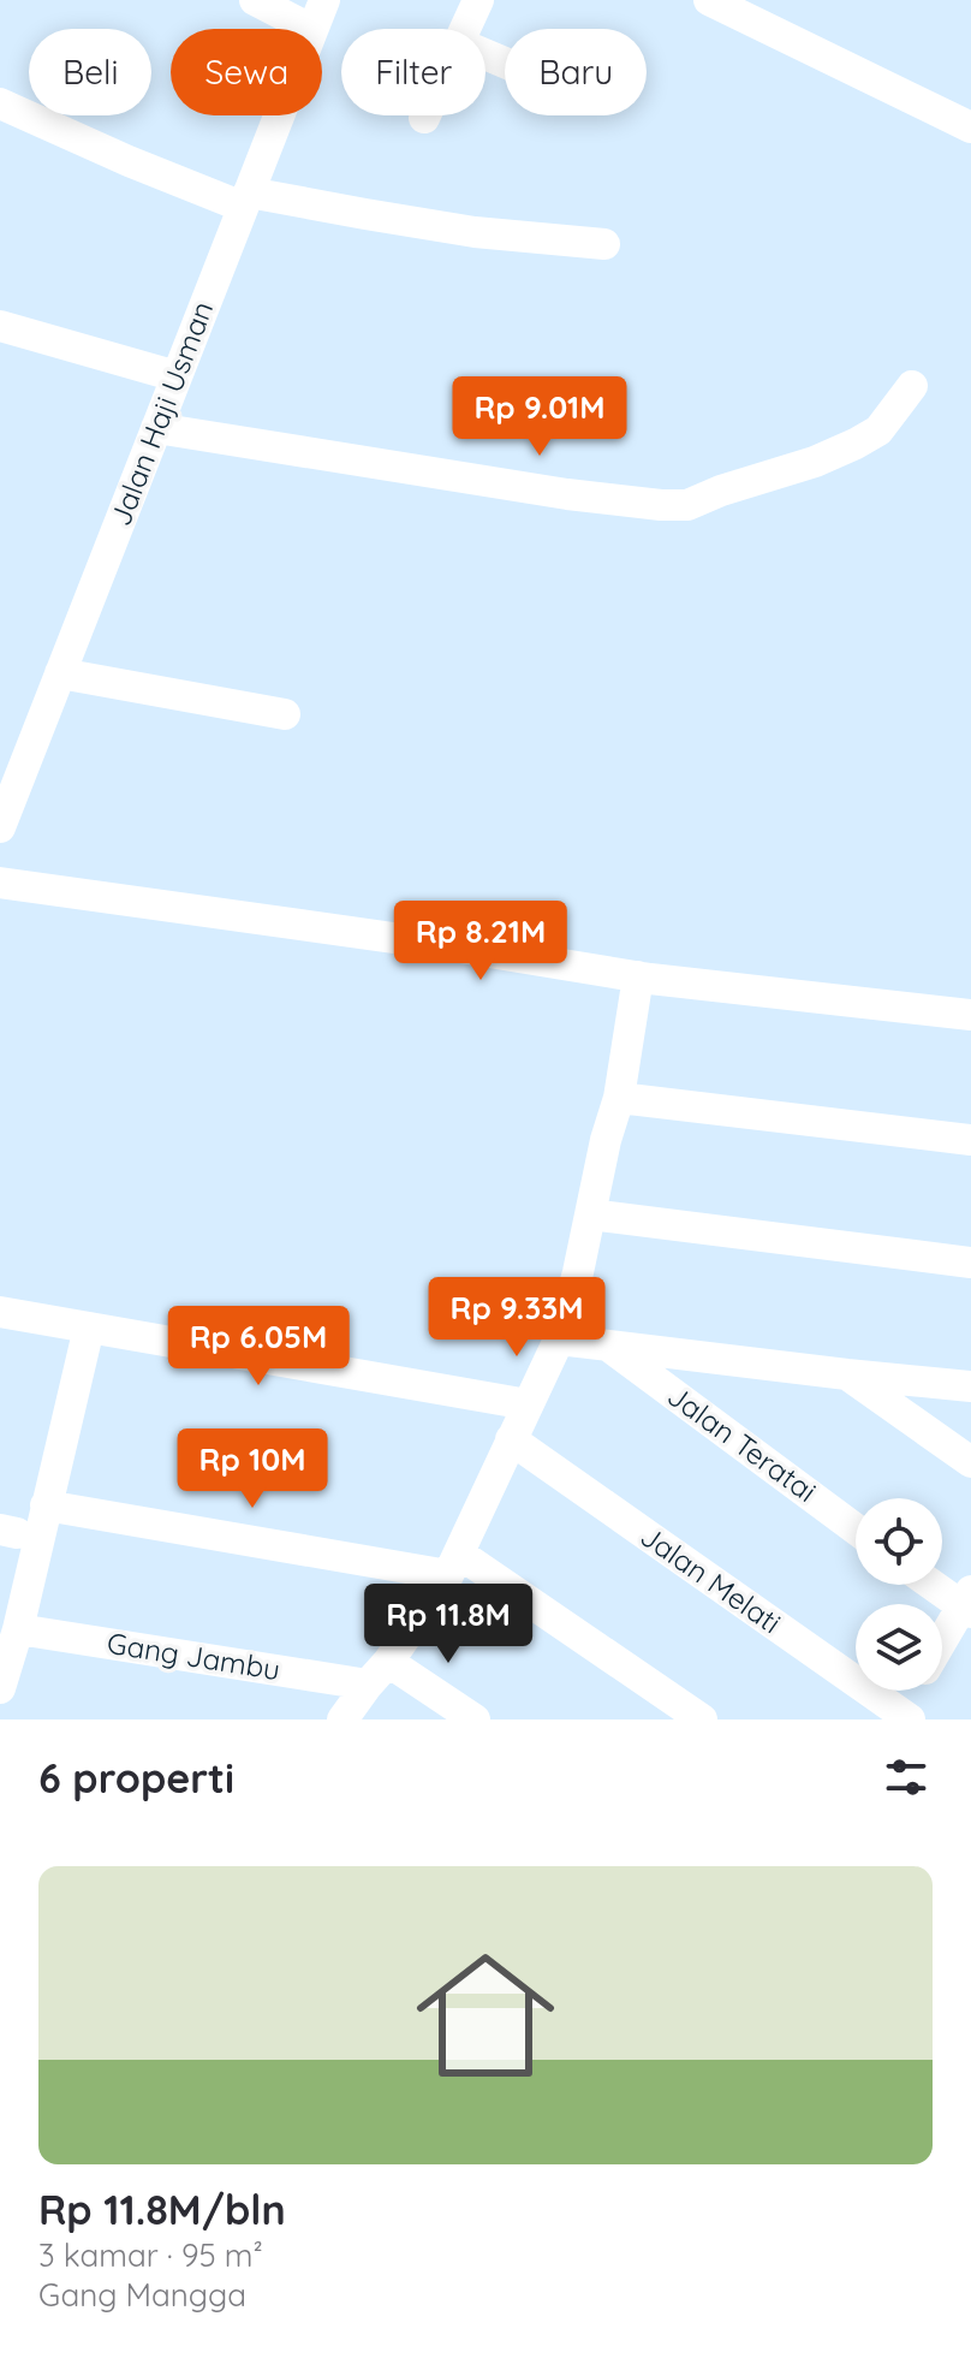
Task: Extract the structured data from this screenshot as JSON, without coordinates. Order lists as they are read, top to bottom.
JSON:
{
  "streets": {
    "street": [
      "Jalan Haji Usman",
      "Jalan Teratai",
      "Jalan Melati",
      "Gang Jambu"
    ]
  },
  "page": {
    "chip": [
      "Beli",
      "Sewa",
      "Filter",
      "Baru"
    ],
    "price": [
      "Rp 9.01M",
      "Rp 8.21M",
      "Rp 9.33M",
      "Rp 6.05M",
      "Rp 10M",
      "Rp 11.8M"
    ],
    "heading": "6 properti",
    "list": [
      {
        "name": "Rp 11.8M/bln",
        "note": "3 kamar · 95 m² · Gang Mangga"
      }
    ]
  }
}
